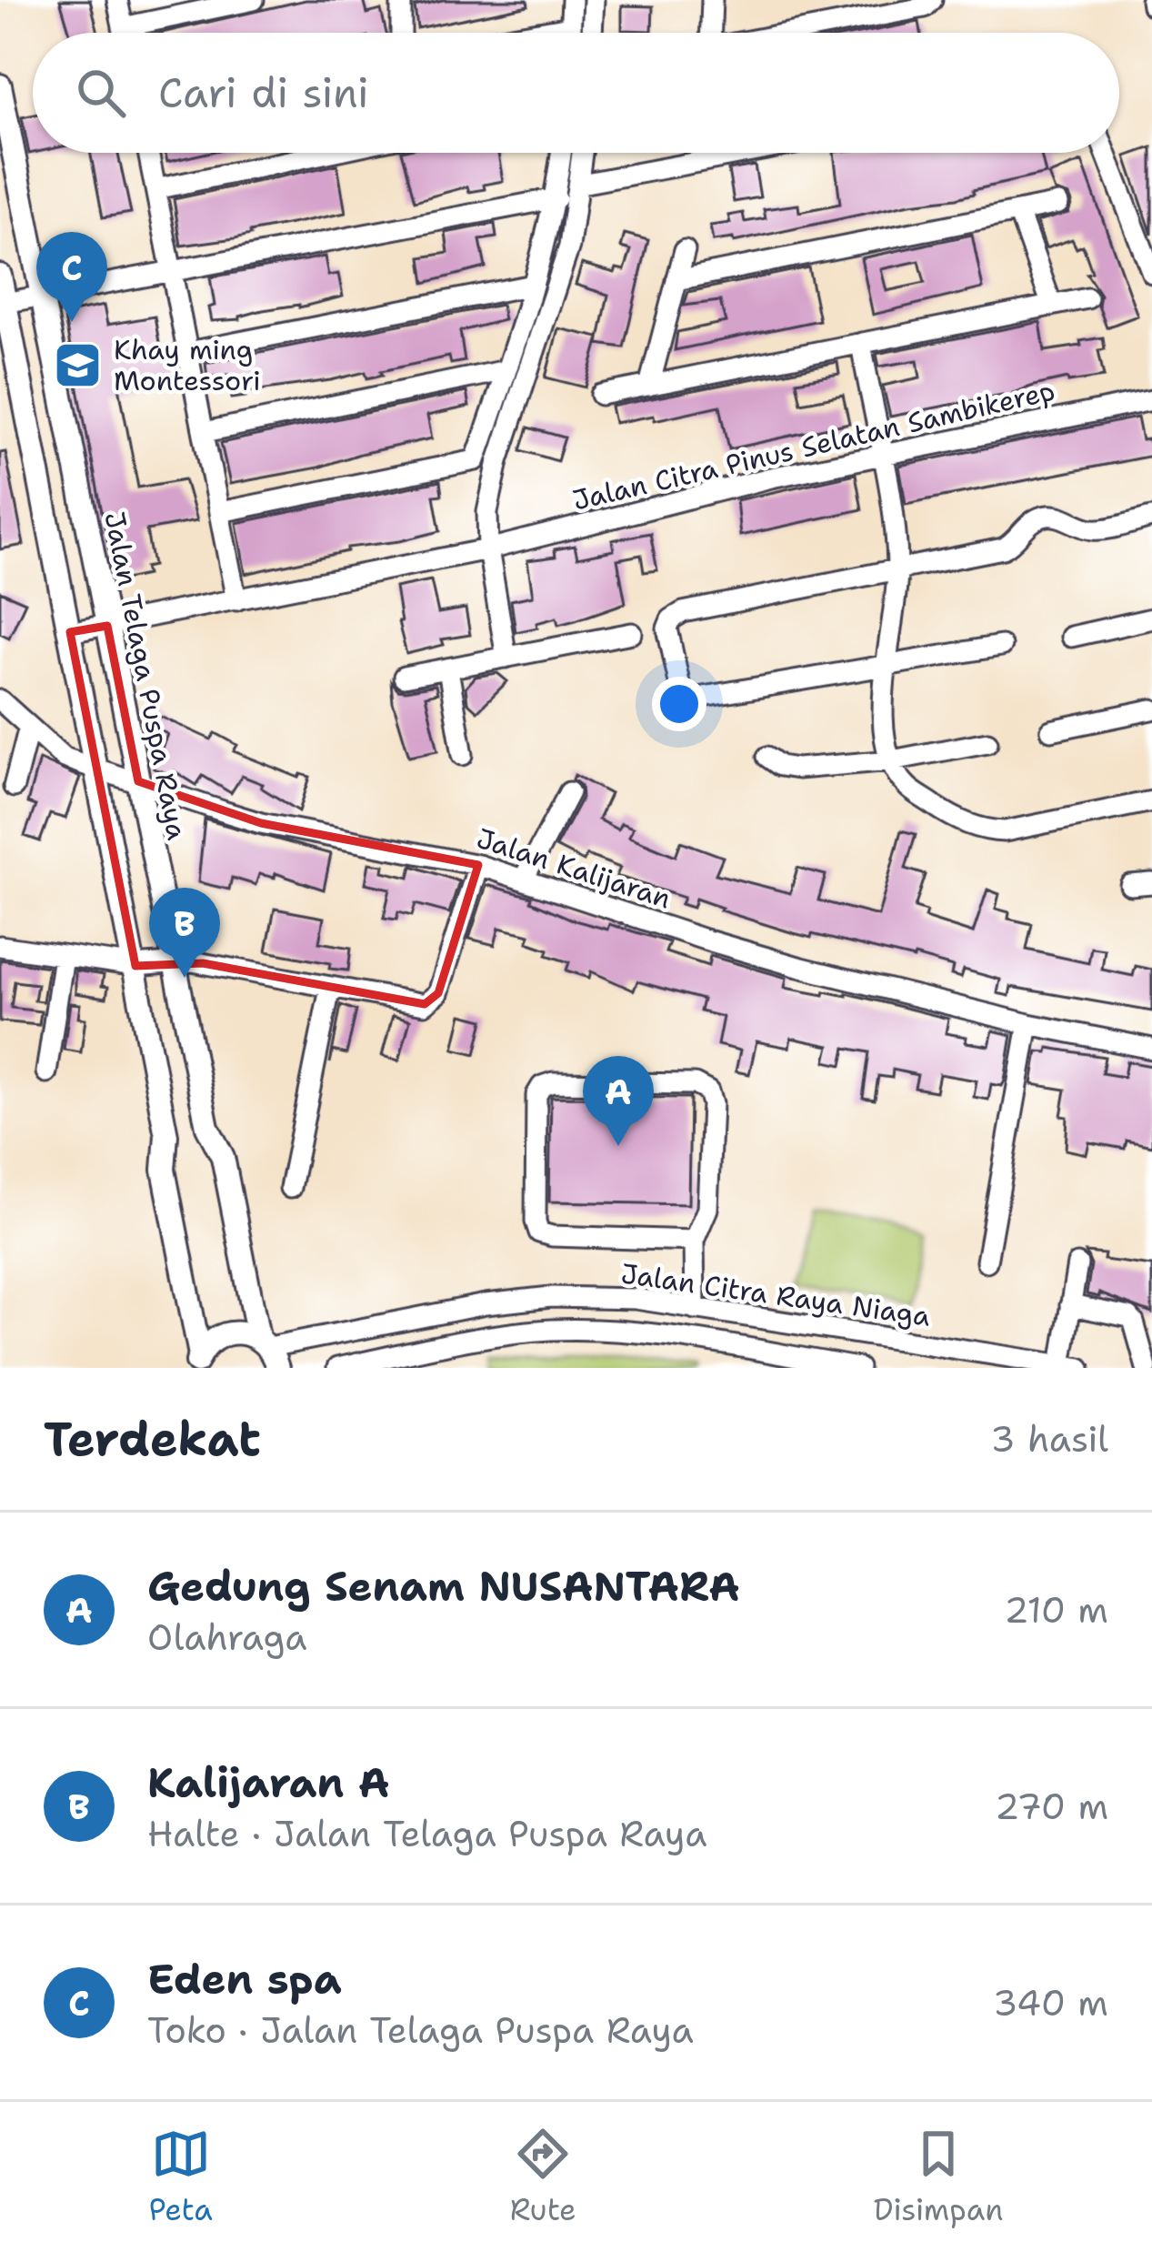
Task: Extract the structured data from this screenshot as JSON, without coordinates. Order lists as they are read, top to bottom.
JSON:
{
  "streets": {
    "main road": ["Jalan Telaga Puspa Raya"],
    "street": ["Jalan Citra Pinus Selatan Sambikerep", "Jalan Kalijaran", "Jalan Citra Raya Niaga"]
  },
  "crossings": [
    ["Jalan Citra Pinus Selatan Sambikerep", "Jalan Telaga Puspa Raya"],
    ["Jalan Telaga Puspa Raya", "Jalan Kalijaran"],
    ["Jalan Telaga Puspa Raya", "Jalan Citra Raya Niaga"]
  ],
  "places": {
    "school or university": ["Khay ming Montessori"]
  },
  "page": {
    "search": "Cari di sini",
    "pins": ["C", "B", "A"],
    "heading": ["Terdekat", "3 hasil"],
    "list": [
      {
        "mark": "A",
        "name": "Gedung Senam NUSANTARA",
        "note": "Olahraga",
        "value": "210 m"
      },
      {
        "mark": "B",
        "name": "Kalijaran A",
        "note": "Halte · Jalan Telaga Puspa Raya",
        "value": "270 m"
      },
      {
        "mark": "C",
        "name": "Eden spa",
        "note": "Toko · Jalan Telaga Puspa Raya",
        "value": "340 m"
      }
    ],
    "nav": ["Peta", "Rute", "Disimpan"]
  }
}
